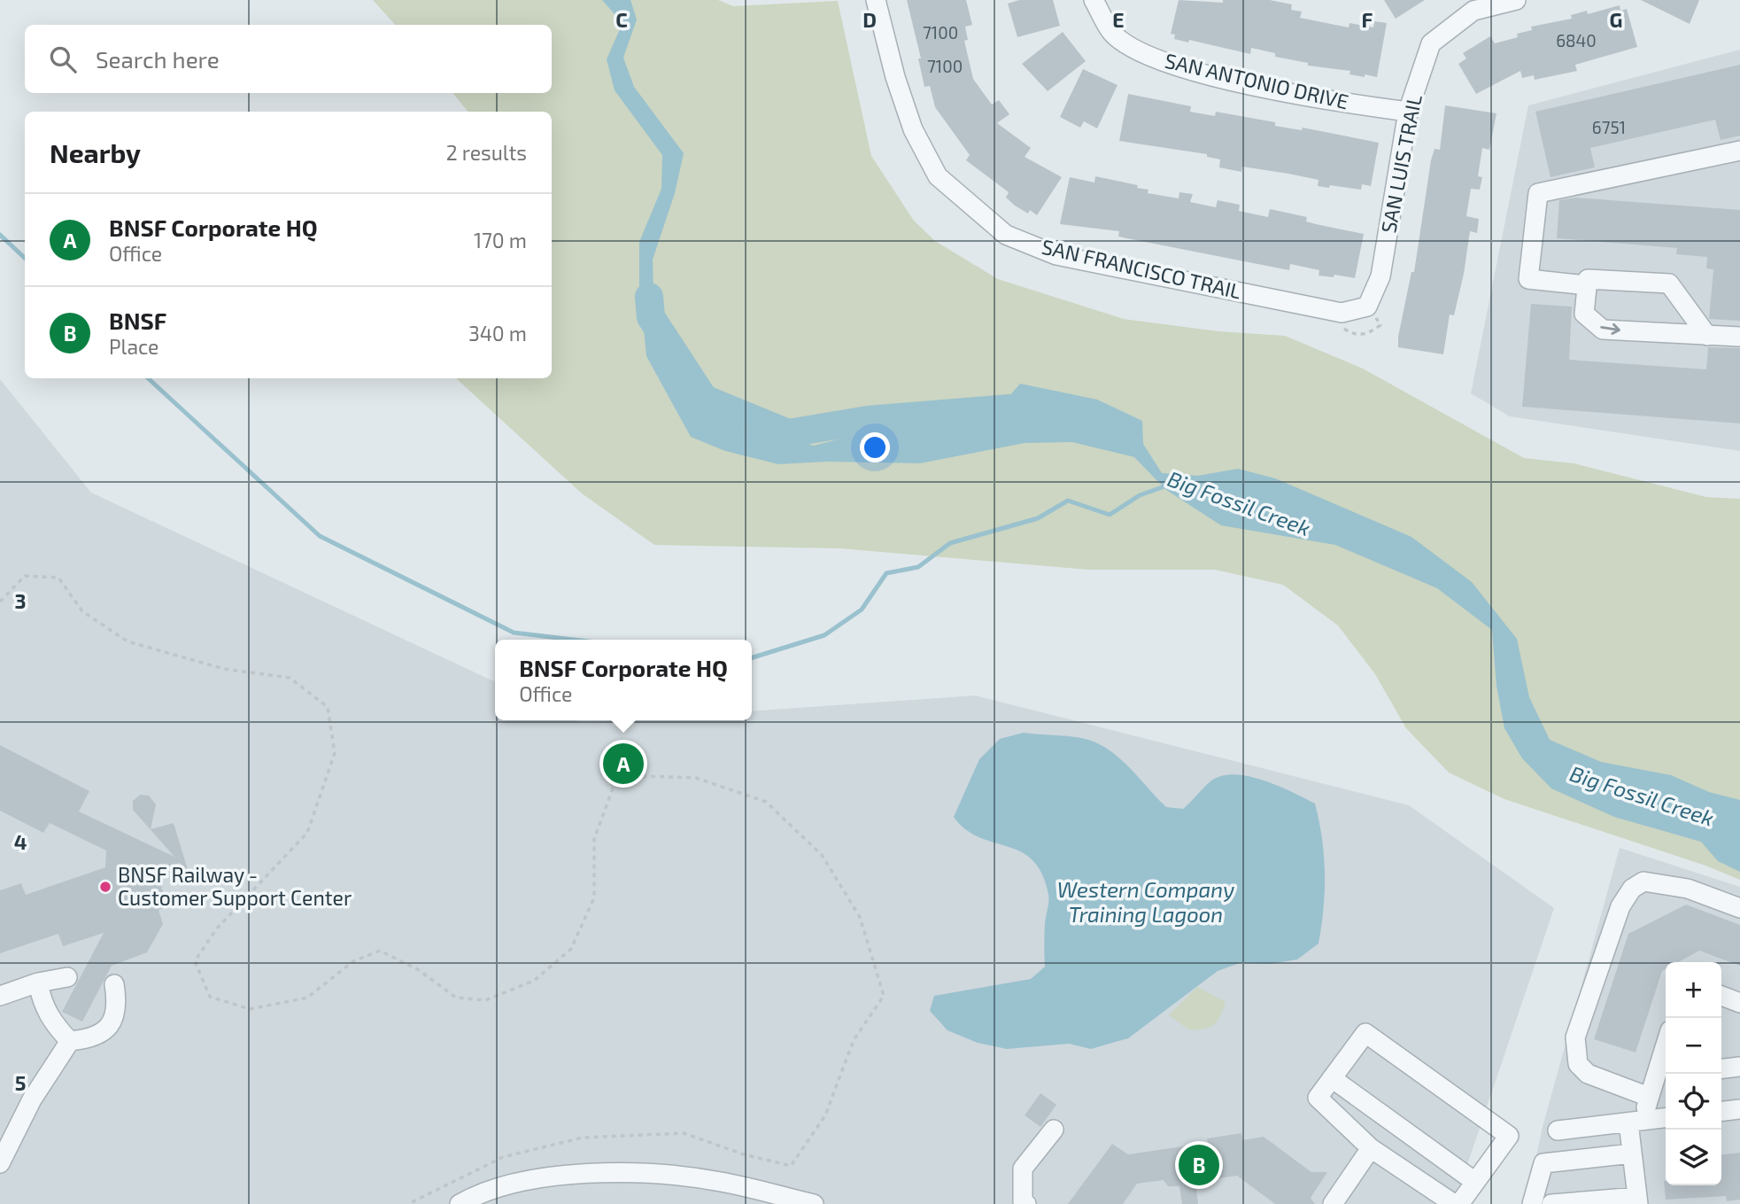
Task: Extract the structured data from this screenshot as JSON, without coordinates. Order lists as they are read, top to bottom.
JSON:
{
  "streets": {
    "street": ["SAN ANTONIO DRIVE", "SAN LUIS TRAIL", "SAN FRANCISCO TRAIL"]
  },
  "crossings": [
    ["SAN ANTONIO DRIVE", "SAN LUIS TRAIL"],
    ["SAN LUIS TRAIL", "SAN FRANCISCO TRAIL"]
  ],
  "water": ["Big Fossil Creek", "Western Company Training Lagoon"],
  "places": ["BNSF Railway - Customer Support Center"],
  "house_numbers": [
    "7100",
    "6840",
    "7100",
    "6751"
  ],
  "page": {
    "search": "Search here",
    "heading": ["Nearby", "2 results"],
    "list": [
      {
        "mark": "A",
        "name": "BNSF Corporate HQ",
        "note": "Office",
        "value": "170 m"
      },
      {
        "mark": "B",
        "name": "BNSF",
        "note": "Place",
        "value": "340 m"
      }
    ],
    "popup": ["BNSF Corporate HQ", "Office"],
    "pins": ["A", "B"],
    "map_buttons": ["+", "−"]
  },
  "grid": {
    "columns": [
      "C",
      "D",
      "E",
      "F",
      "G"
    ],
    "rows": ["3", "4", "5"]
  }
}
